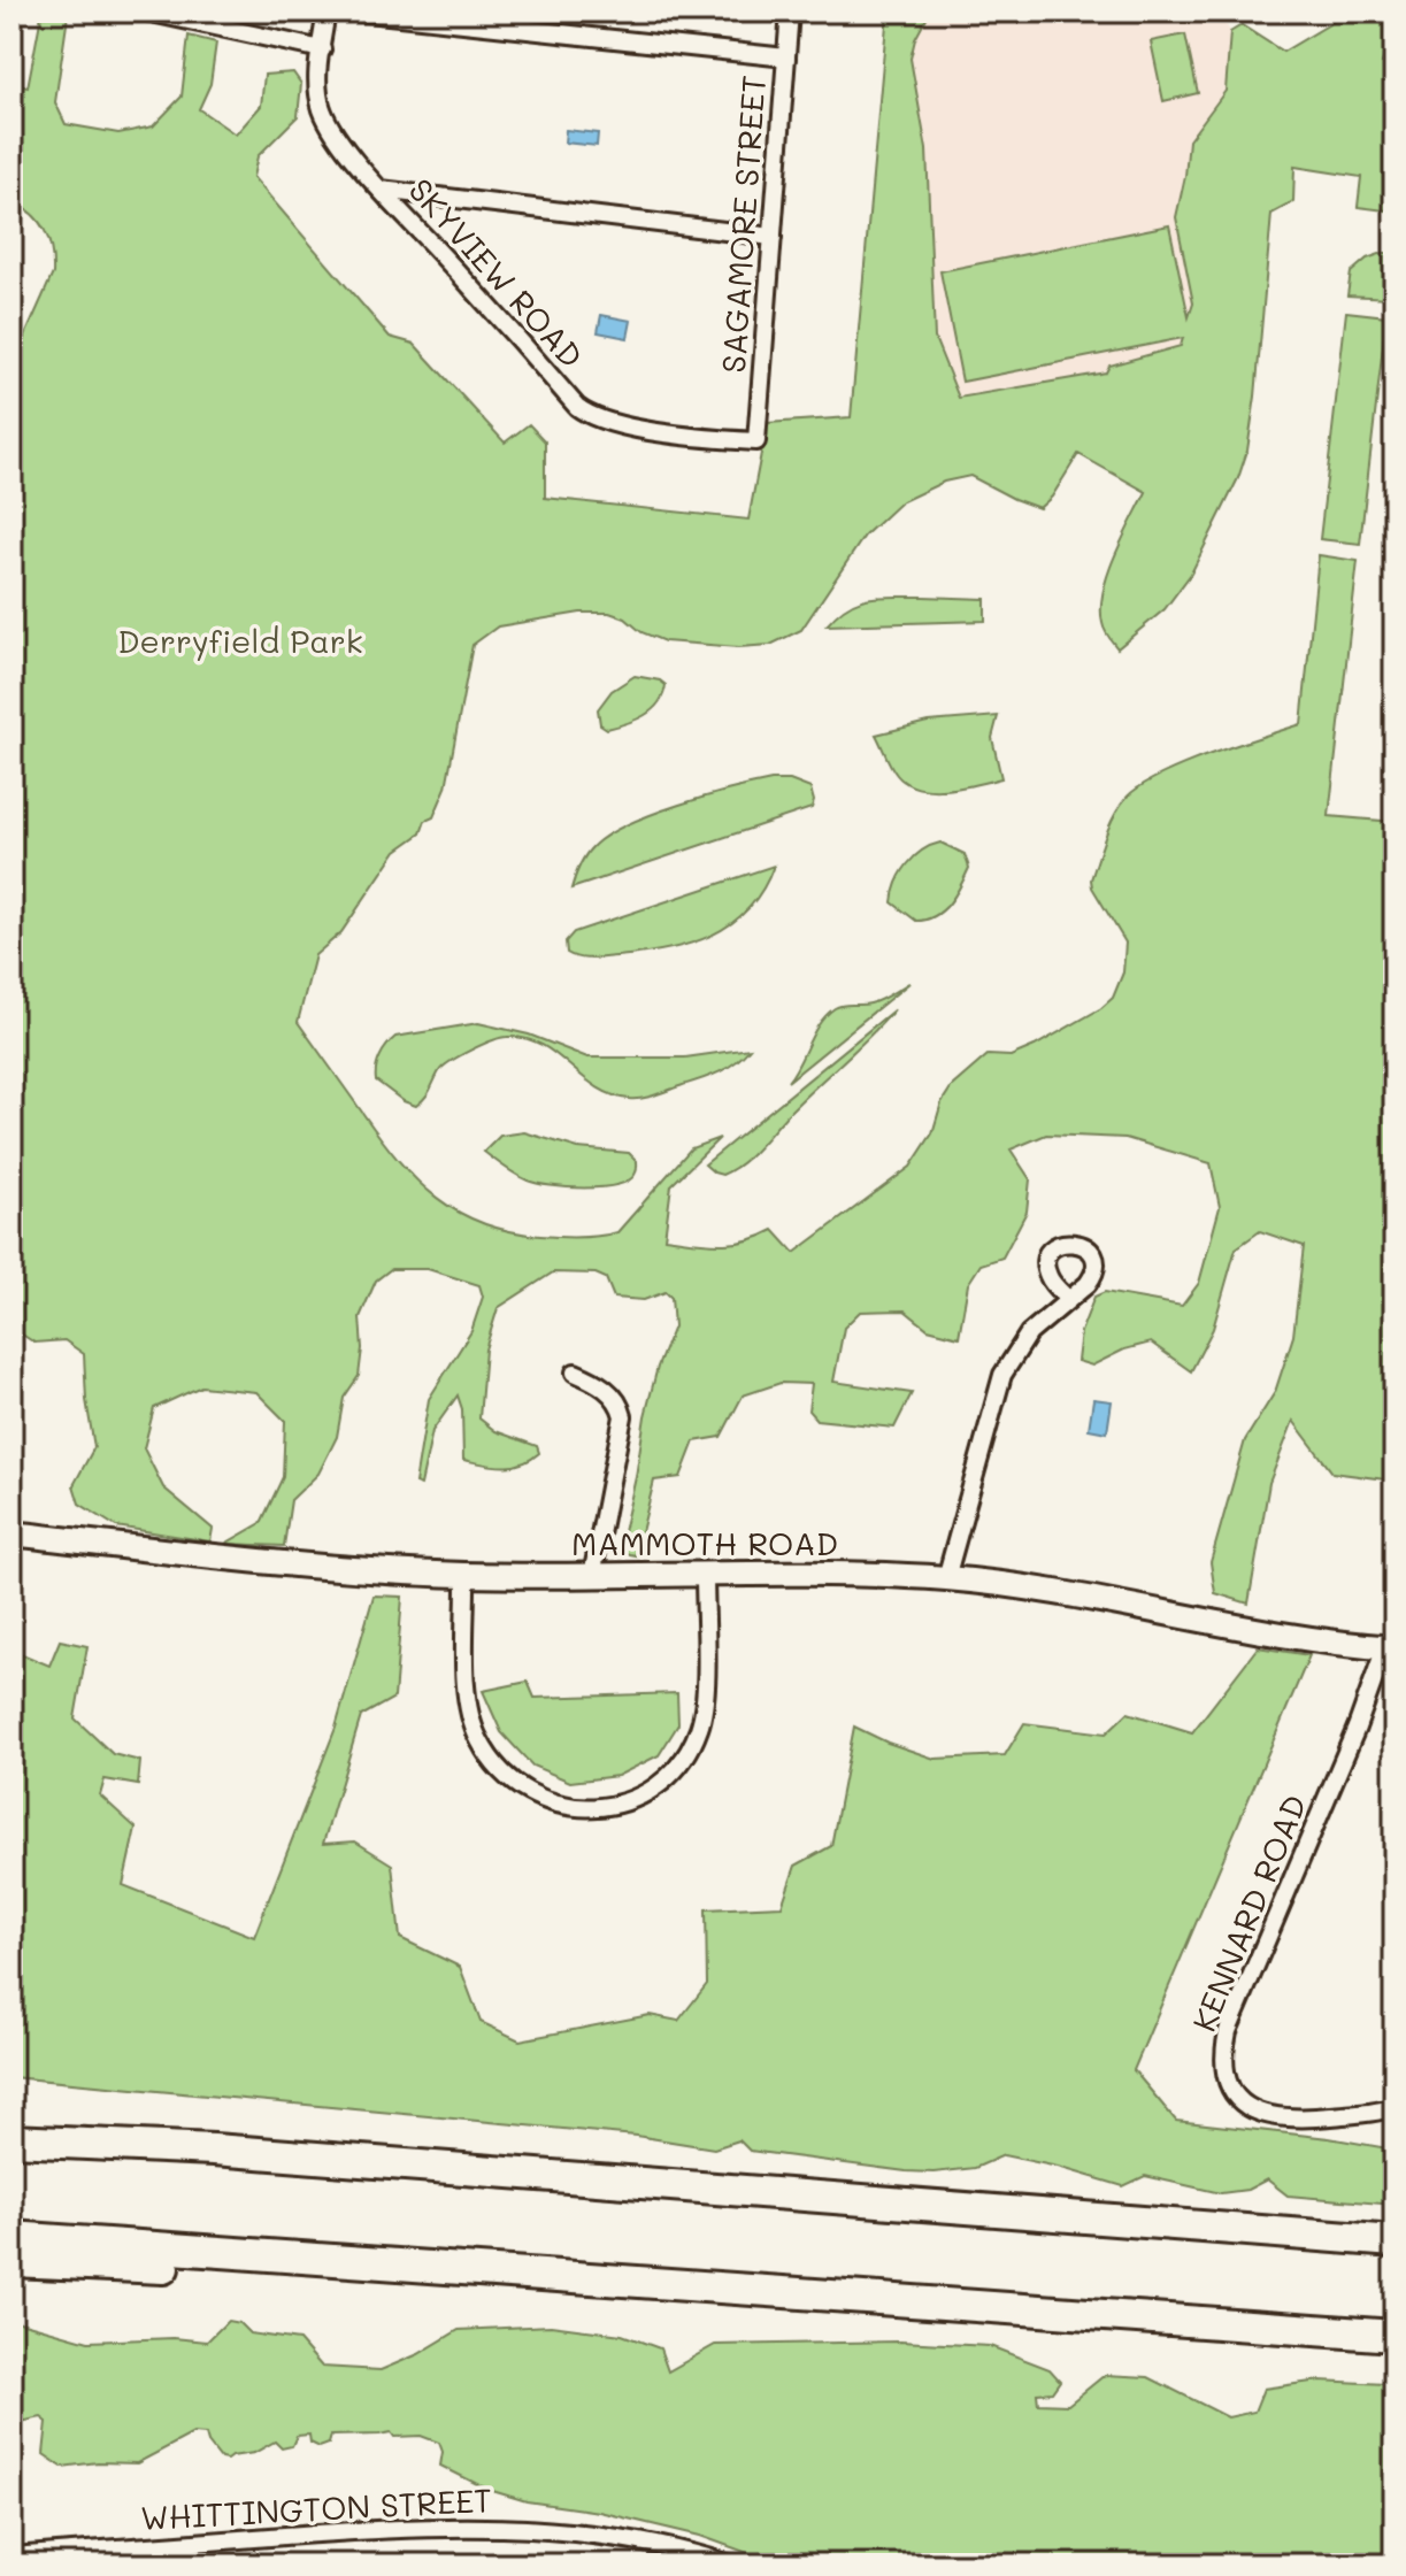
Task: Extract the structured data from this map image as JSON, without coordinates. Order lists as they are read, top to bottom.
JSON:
{
  "streets": {
    "main road": ["MAMMOTH ROAD"],
    "street": [
      "SAGAMORE STREET",
      "SKYVIEW ROAD",
      "KENNARD ROAD",
      "WHITTINGTON STREET"
    ]
  },
  "crossings": [
    ["SAGAMORE STREET", "SKYVIEW ROAD"],
    ["MAMMOTH ROAD", "KENNARD ROAD"]
  ],
  "parks": ["Derryfield Park"]
}
